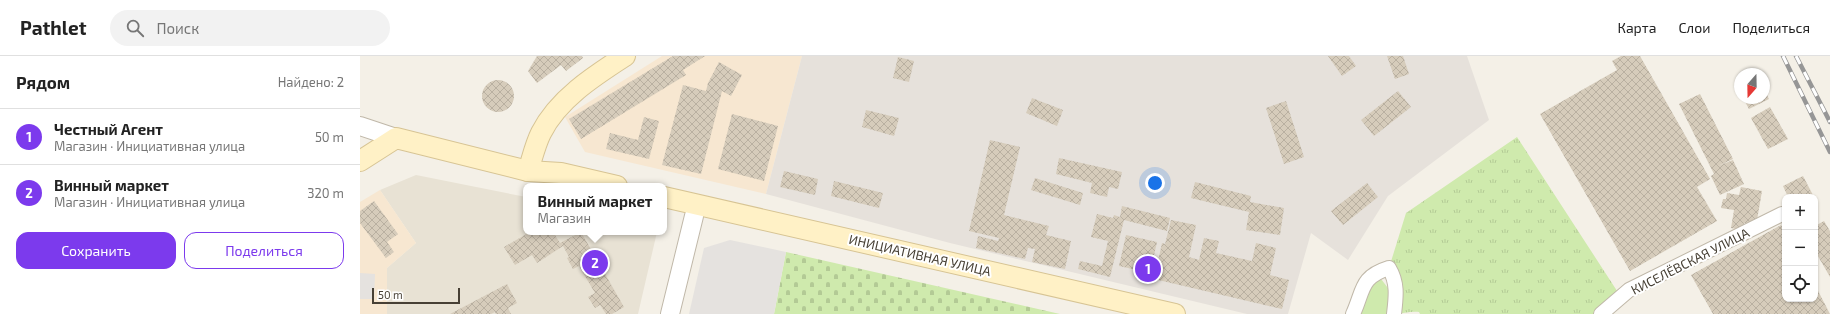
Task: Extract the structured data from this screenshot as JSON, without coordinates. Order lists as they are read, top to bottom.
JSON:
{
  "streets": {
    "main road": ["ИНИЦИАТИВНАЯ УЛИЦА"],
    "street": ["КИСЕЛЁВСКАЯ УЛИЦА"]
  },
  "scale_bar": "50 m",
  "north": "bottom",
  "page": {
    "header": "Pathlet",
    "search": "Поиск",
    "nav": ["Карта", "Слои", "Поделиться"],
    "heading": ["Рядом", "Найдено: 2"],
    "list": [
      {
        "mark": "1",
        "name": "Честный Агент",
        "note": "Магазин · Инициативная улица",
        "value": "50 m"
      },
      {
        "mark": "2",
        "name": "Винный маркет",
        "note": "Магазин · Инициативная улица",
        "value": "320 m"
      }
    ],
    "popup": ["Винный маркет", "Магазин"],
    "map_buttons": ["+", "−"],
    "buttons": ["Сохранить", "Поделиться"],
    "pins": ["2", "1"],
    "scale": "50 m"
  }
}
